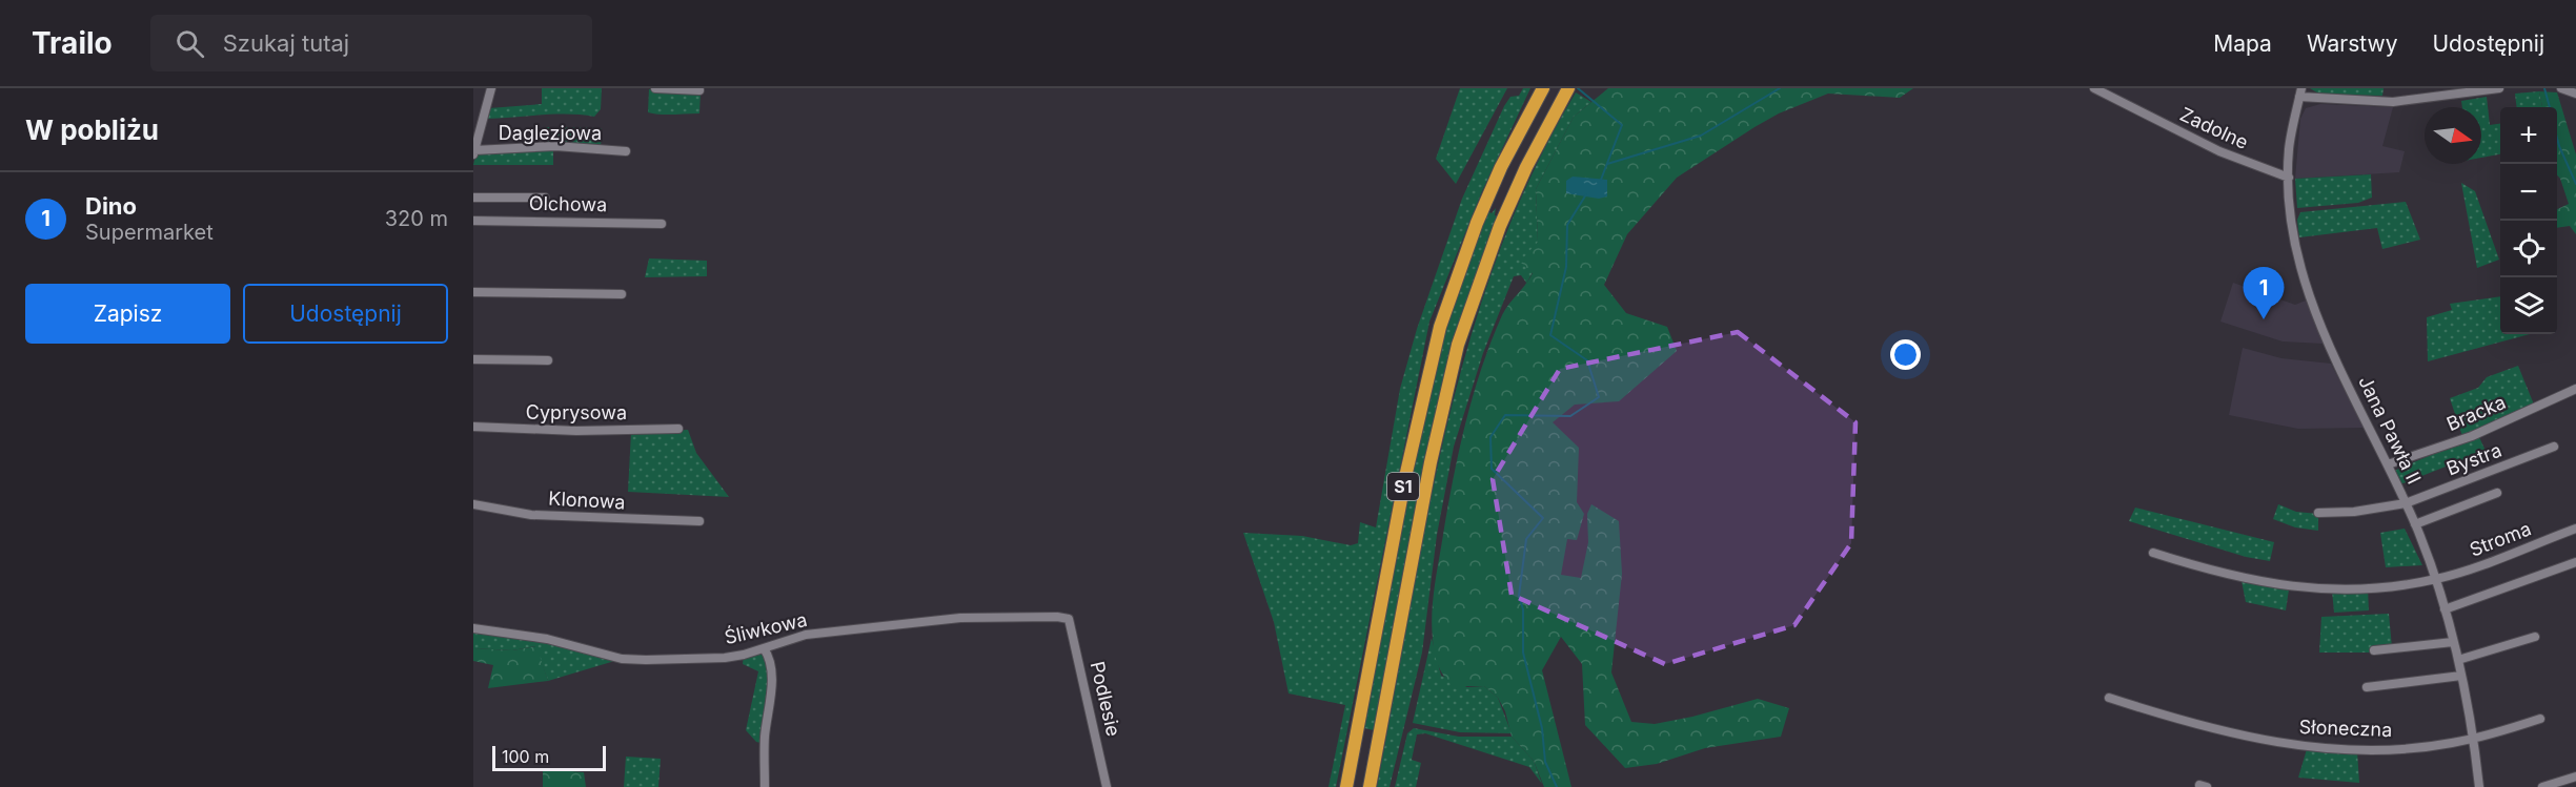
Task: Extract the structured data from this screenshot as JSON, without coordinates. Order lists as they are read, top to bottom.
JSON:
{
  "streets": {
    "highway": ["S1"],
    "street": [
      "Zadolne",
      "Daglezjowa",
      "Olchowa",
      "Cyprysowa",
      "Bracka",
      "Jana Pawła II",
      "Bystra",
      "Klonowa",
      "Stroma",
      "Śliwkowa",
      "Podlesie",
      "Słoneczna"
    ]
  },
  "crossings": [
    ["Zadolne", "Jana Pawła II"],
    ["Bracka", "Jana Pawła II"],
    ["Jana Pawła II", "Bystra"],
    ["Jana Pawła II", "Stroma"],
    ["Jana Pawła II", "Słoneczna"],
    ["Śliwkowa", "Podlesie"]
  ],
  "scale_bar": "100 m",
  "north": "right",
  "page": {
    "header": "Trailo",
    "search": "Szukaj tutaj",
    "nav": ["Mapa", "Warstwy", "Udostępnij"],
    "heading": "W pobliżu",
    "map_buttons": ["+", "−"],
    "list": [
      {
        "mark": "1",
        "name": "Dino",
        "note": "Supermarket",
        "value": "320 m"
      }
    ],
    "buttons": ["Zapisz", "Udostępnij"],
    "pins": "1",
    "scale": "100 m"
  }
}
